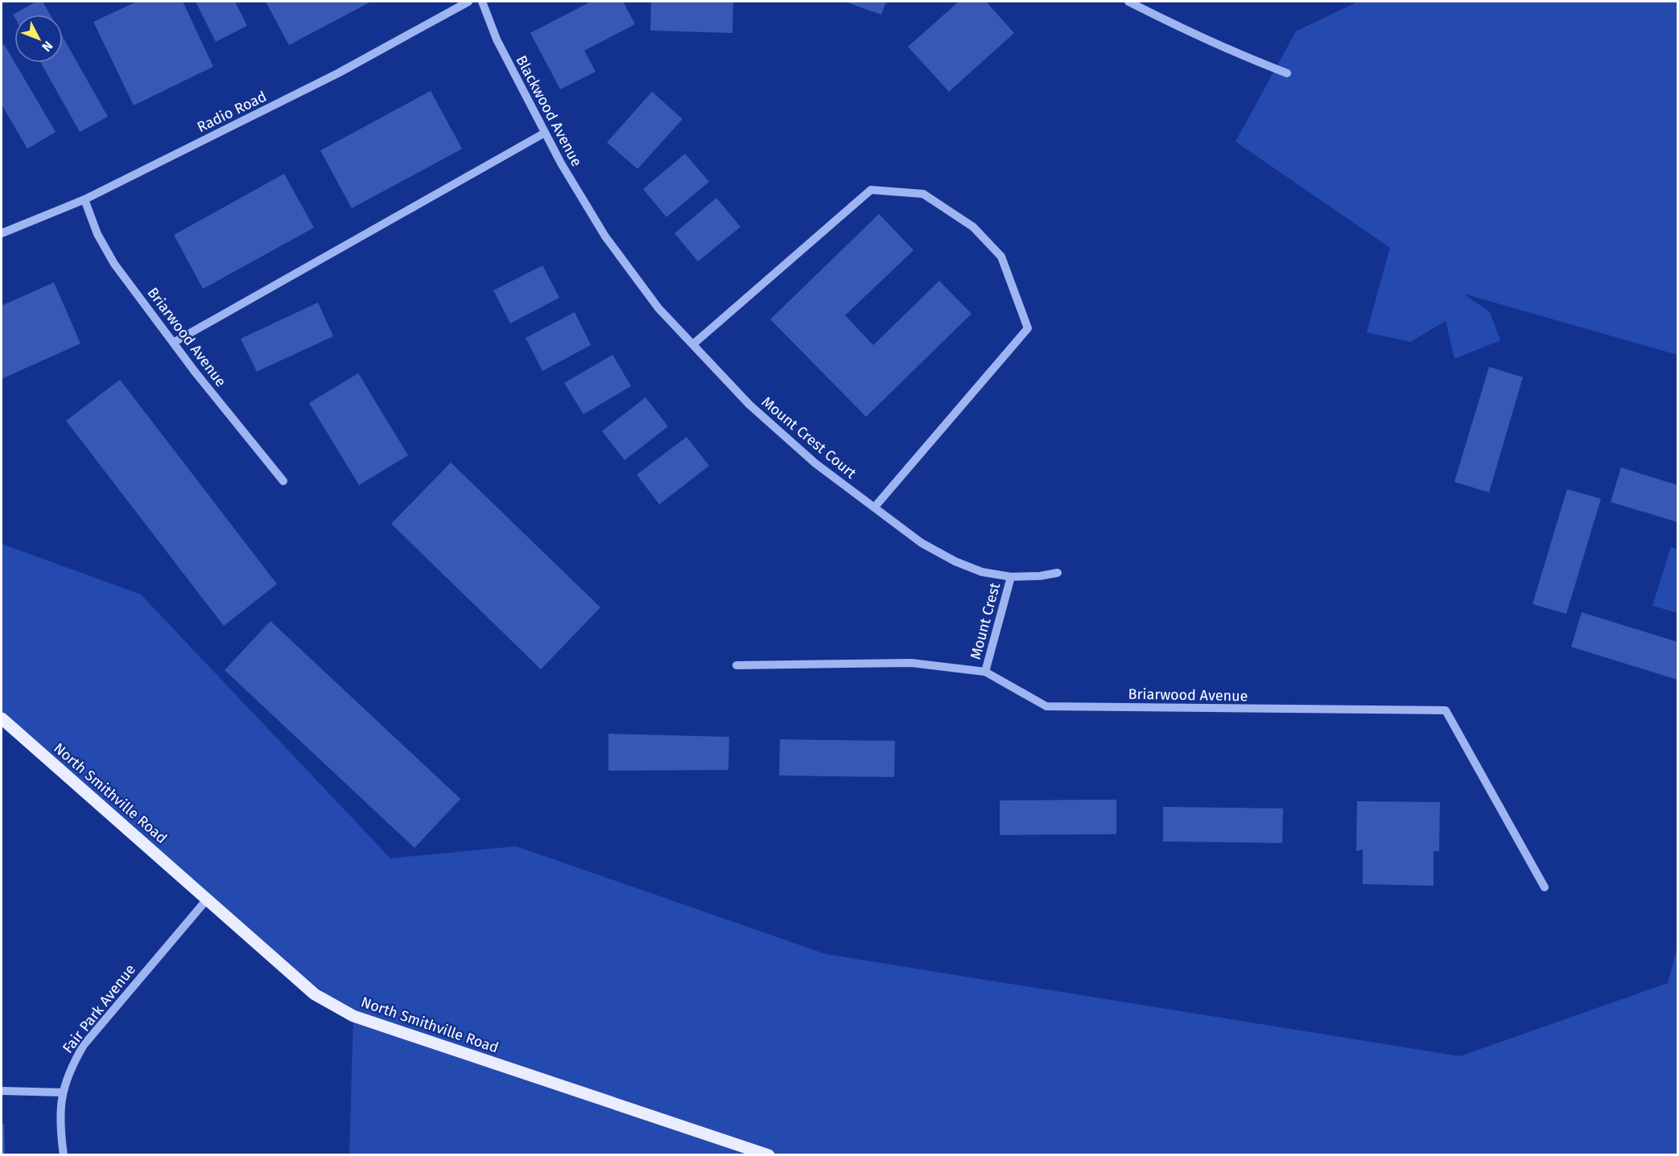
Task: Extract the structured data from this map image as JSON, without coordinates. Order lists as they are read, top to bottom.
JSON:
{
  "streets": {
    "main road": ["North Smithville Road"],
    "street": [
      "Blackwood Avenue",
      "Radio Road",
      "Briarwood Avenue",
      "Mount Crest Court",
      "Mount Crest",
      "Fair Park Avenue"
    ]
  },
  "crossings": [
    ["Blackwood Avenue", "Mount Crest Court"],
    ["Radio Road", "Briarwood Avenue"],
    ["Briarwood Avenue", "Mount Crest"],
    ["Mount Crest Court", "Mount Crest"],
    ["North Smithville Road", "Fair Park Avenue"]
  ],
  "north": "bottom right"
}
